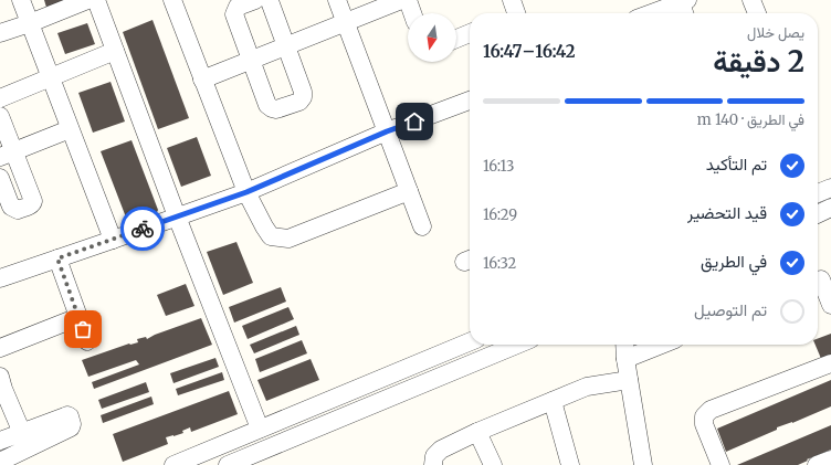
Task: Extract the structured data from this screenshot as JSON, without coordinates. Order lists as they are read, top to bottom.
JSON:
{
  "north": "bottom",
  "page": {
    "heading": ["2 دقيقة", "يصل خلال", "16:42–16:47"],
    "bar": "في الطريق · 140 m",
    "list": [
      ["تم التأكيد", "16:13"],
      ["قيد التحضير", "16:29"],
      ["في الطريق", "16:32"],
      "تم التوصيل"
    ]
  }
}
